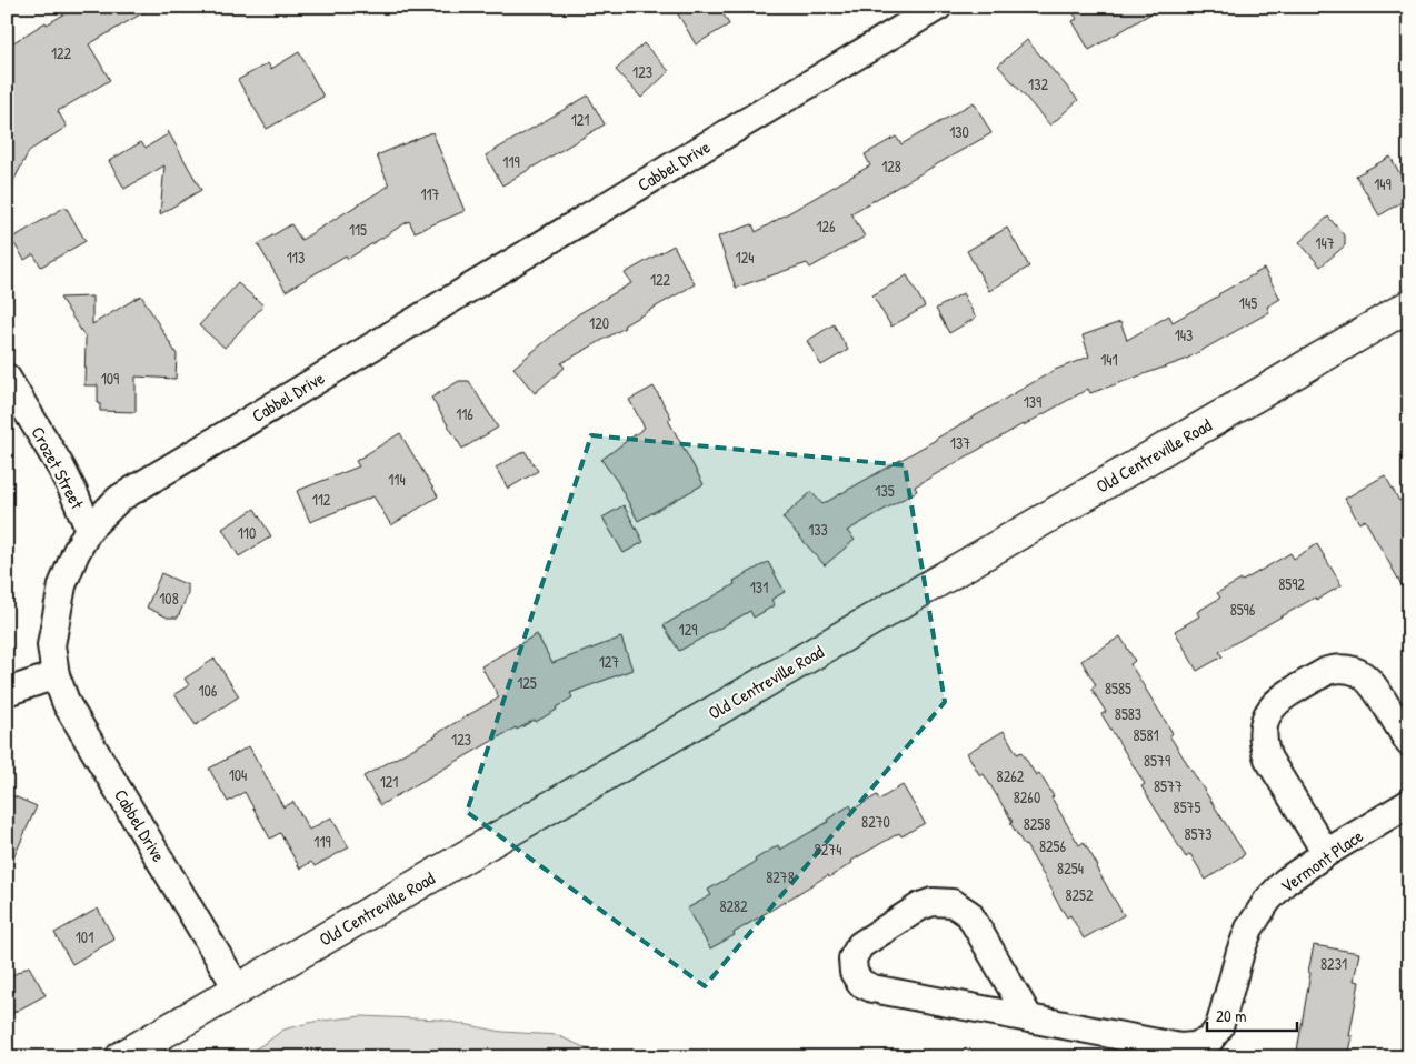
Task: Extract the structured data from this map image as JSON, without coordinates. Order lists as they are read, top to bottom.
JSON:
{
  "streets": {
    "street": [
      "Cabbel Drive",
      "Old Centreville Road",
      "Crozet Street",
      "Vermont Place"
    ]
  },
  "crossings": [
    ["Cabbel Drive", "Old Centreville Road"],
    ["Cabbel Drive", "Crozet Street"]
  ],
  "house_numbers": [
    "122",
    "123",
    "132",
    "121",
    "130",
    "119",
    "128",
    "149",
    "117",
    "126",
    "115",
    "147",
    "113",
    "124",
    "122",
    "145",
    "120",
    "143",
    "141",
    "109",
    "139",
    "116",
    "137",
    "114",
    "135",
    "112",
    "133",
    "110",
    "8592",
    "131",
    "108",
    "8596",
    "129",
    "127",
    "125",
    "8585",
    "106",
    "8583",
    "8581",
    "123",
    "8579",
    "104",
    "8262",
    "121",
    "8577",
    "8260",
    "8575",
    "8270",
    "8258",
    "8573",
    "119",
    "8256",
    "8274",
    "8254",
    "8278",
    "8252",
    "8282",
    "101",
    "8231"
  ],
  "scale_bar": "20 m"
}
